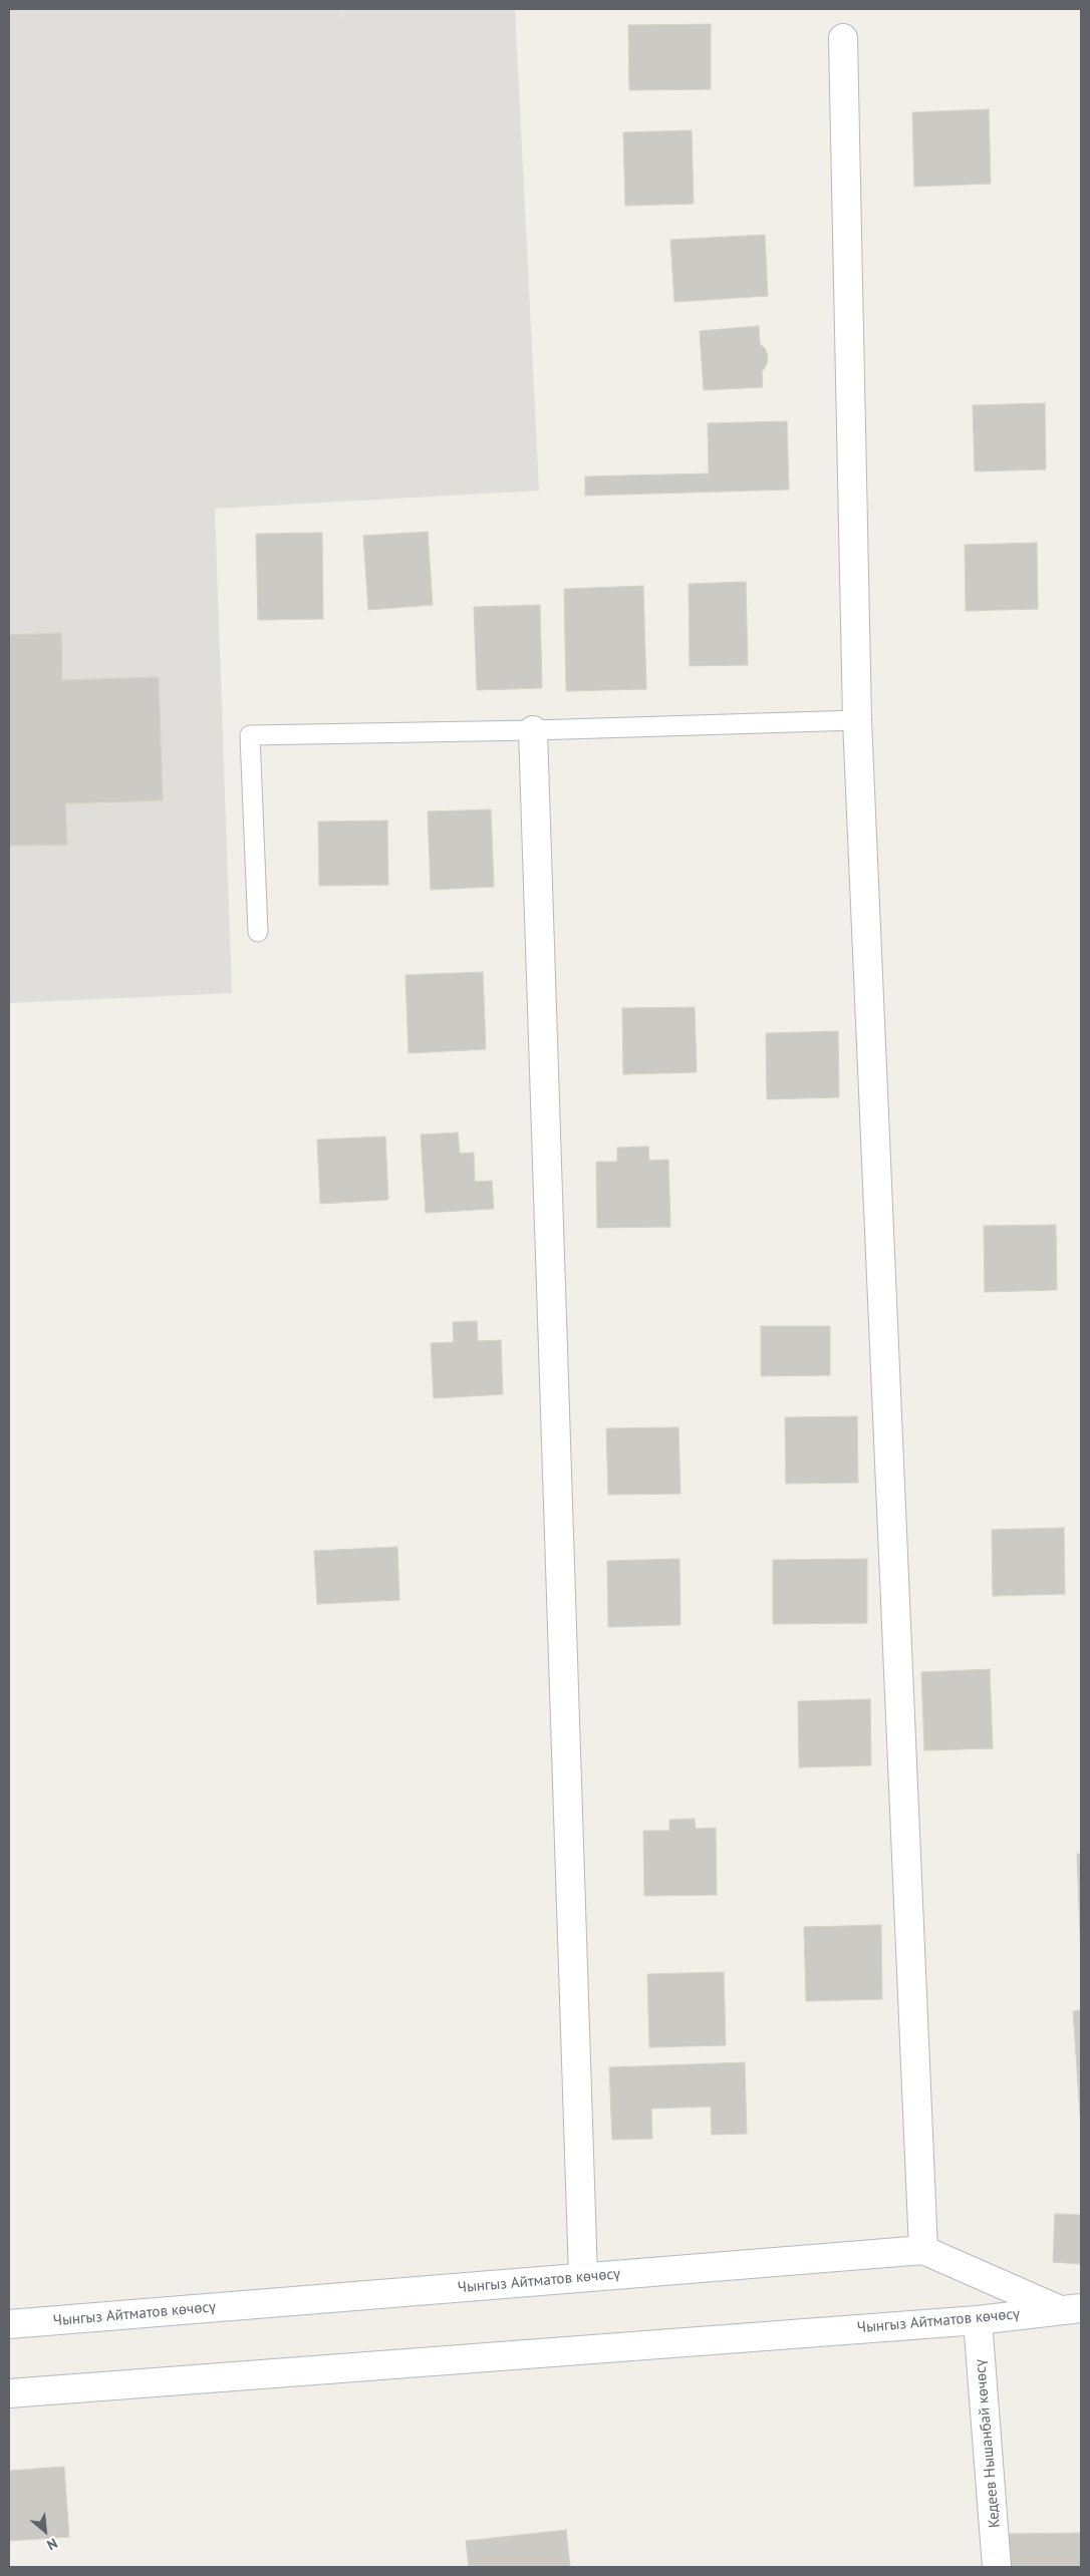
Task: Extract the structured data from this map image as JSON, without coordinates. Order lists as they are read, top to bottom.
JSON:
{
  "streets": {
    "street": ["Чынгыз Айтматов көчөсү", "Кедеев Нышанбай көчөсү"]
  },
  "crossings": [
    ["Чынгыз Айтматов көчөсү", "Кедеев Нышанбай көчөсү"]
  ],
  "north": "bottom right"
}
